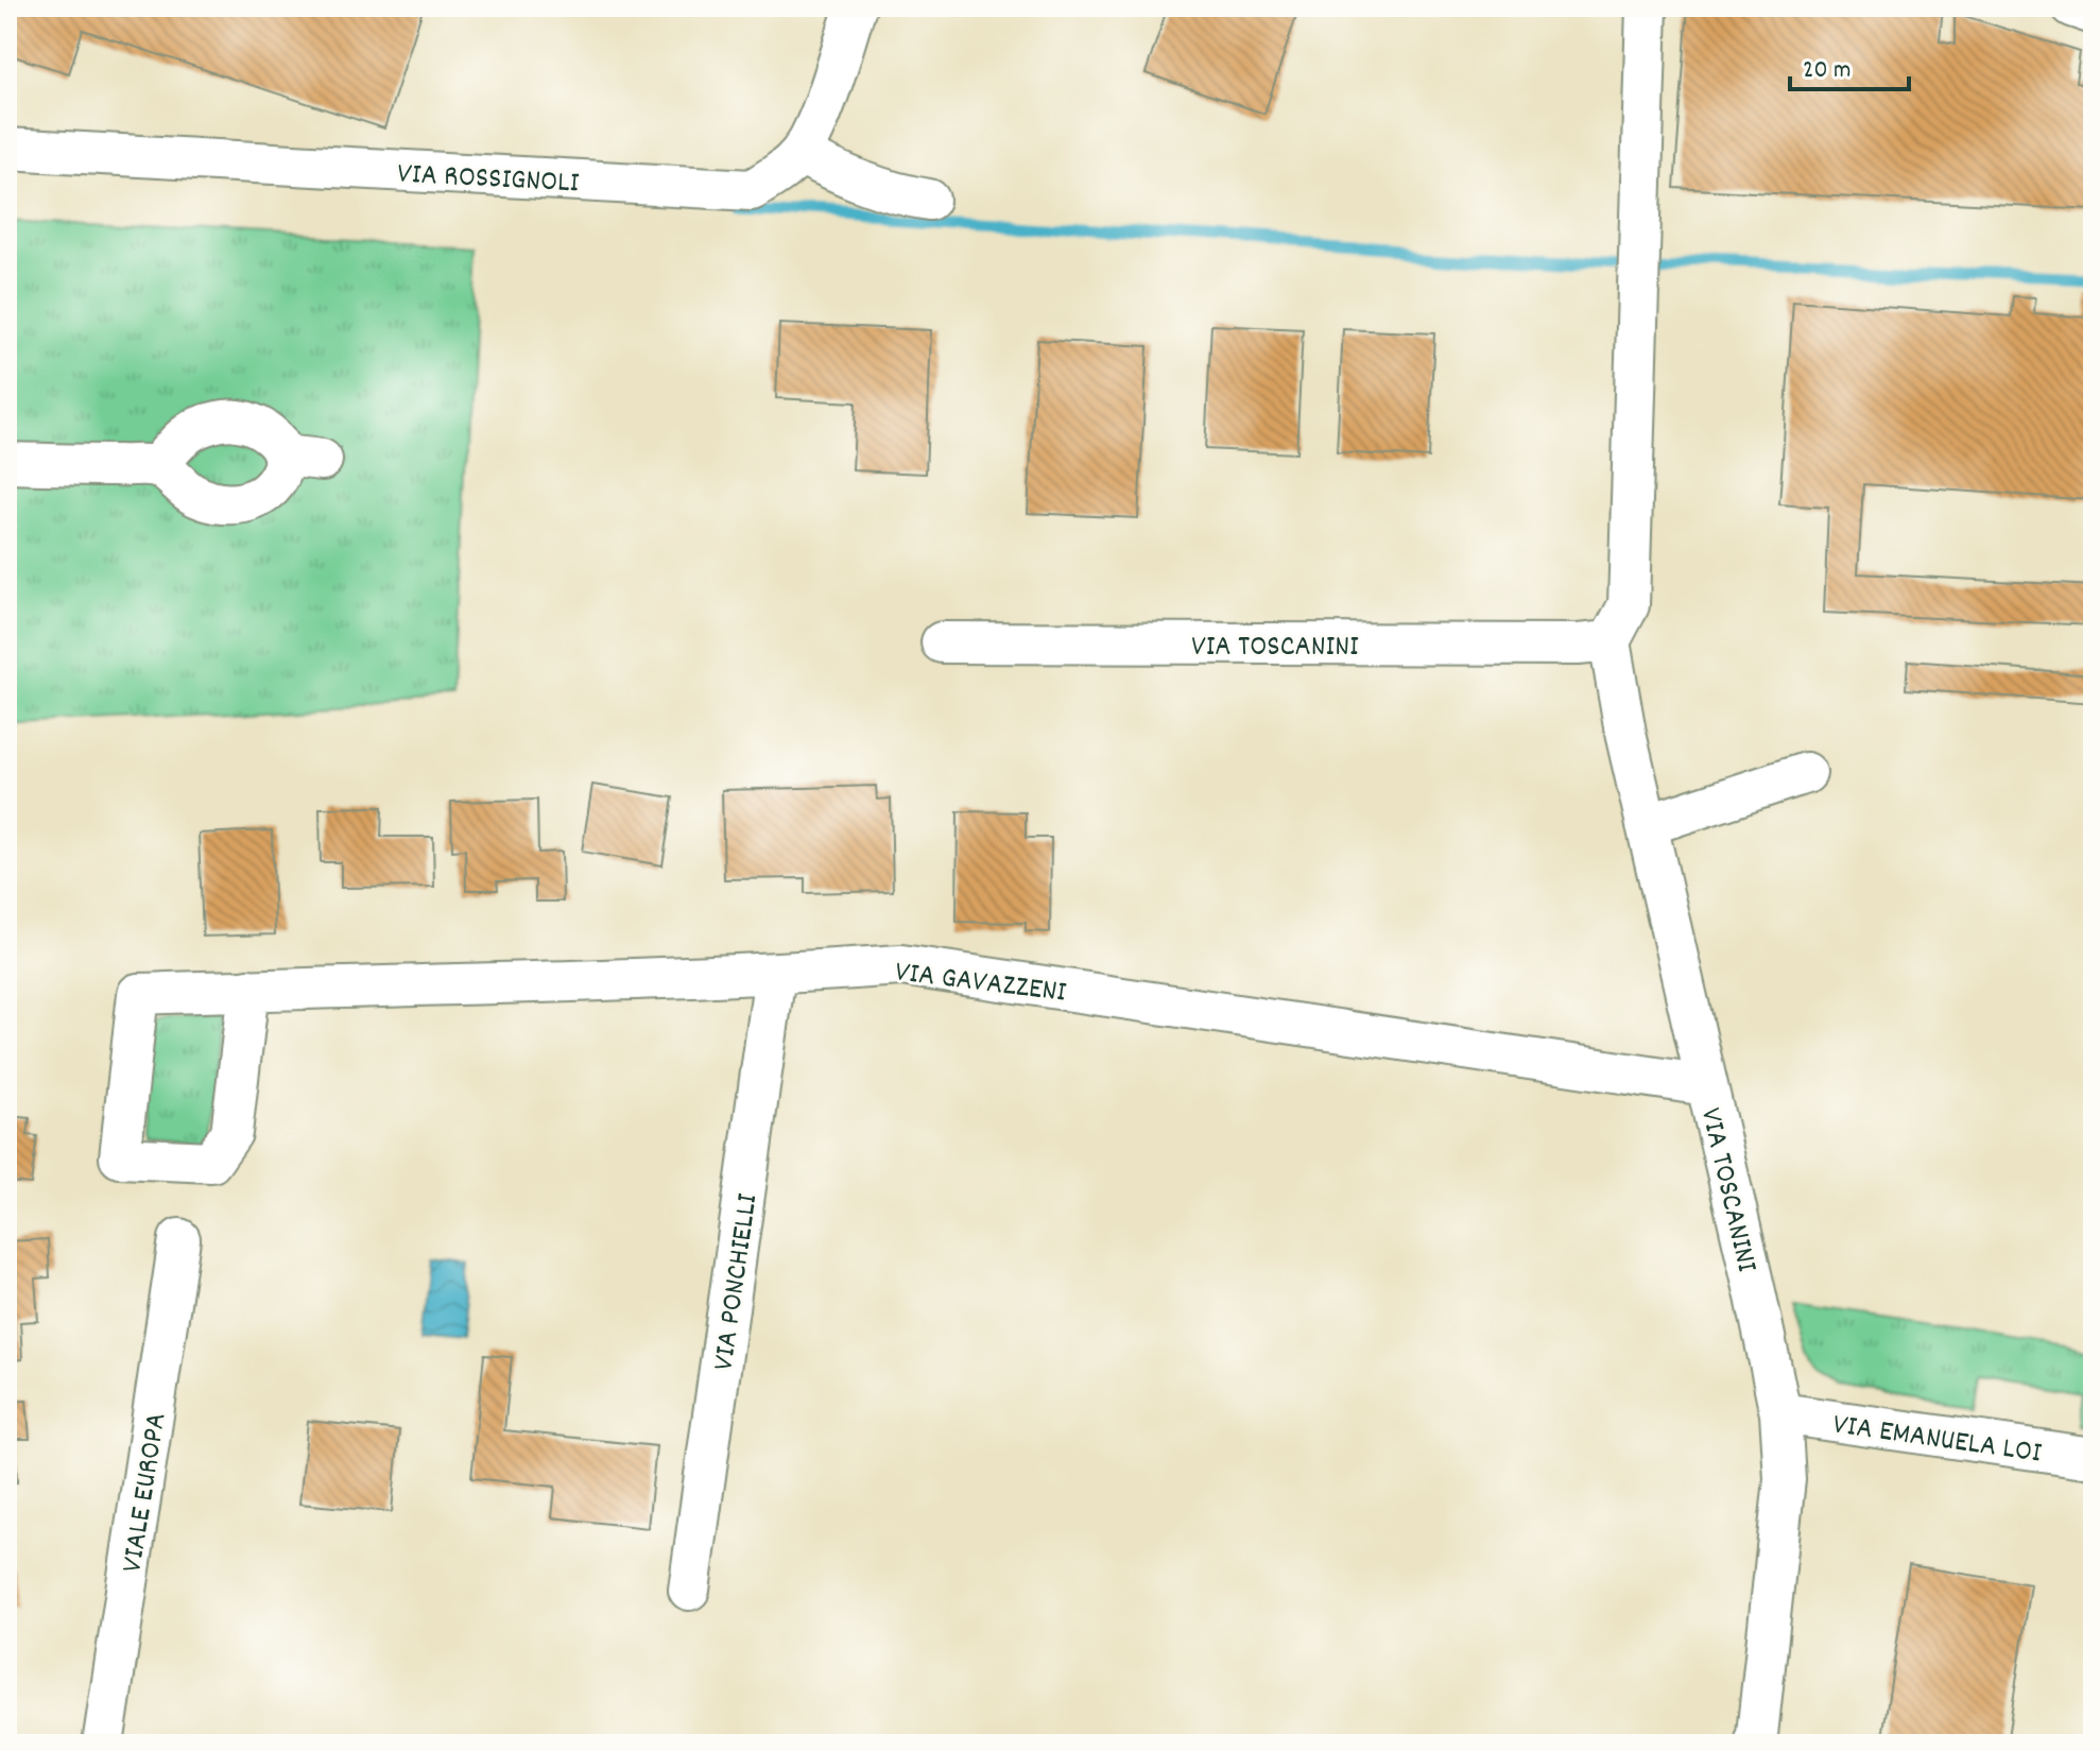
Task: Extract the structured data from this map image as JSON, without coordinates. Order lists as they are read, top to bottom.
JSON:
{
  "streets": {
    "street": [
      "VIA ROSSIGNOLI",
      "VIA TOSCANINI",
      "VIA GAVAZZENI",
      "VIA PONCHIELLI",
      "VIA EMANUELA LOI",
      "VIALE EUROPA"
    ]
  },
  "crossings": [
    ["VIA TOSCANINI", "VIA GAVAZZENI"],
    ["VIA TOSCANINI", "VIA EMANUELA LOI"],
    ["VIA GAVAZZENI", "VIA PONCHIELLI"]
  ],
  "scale_bar": "20 m"
}
